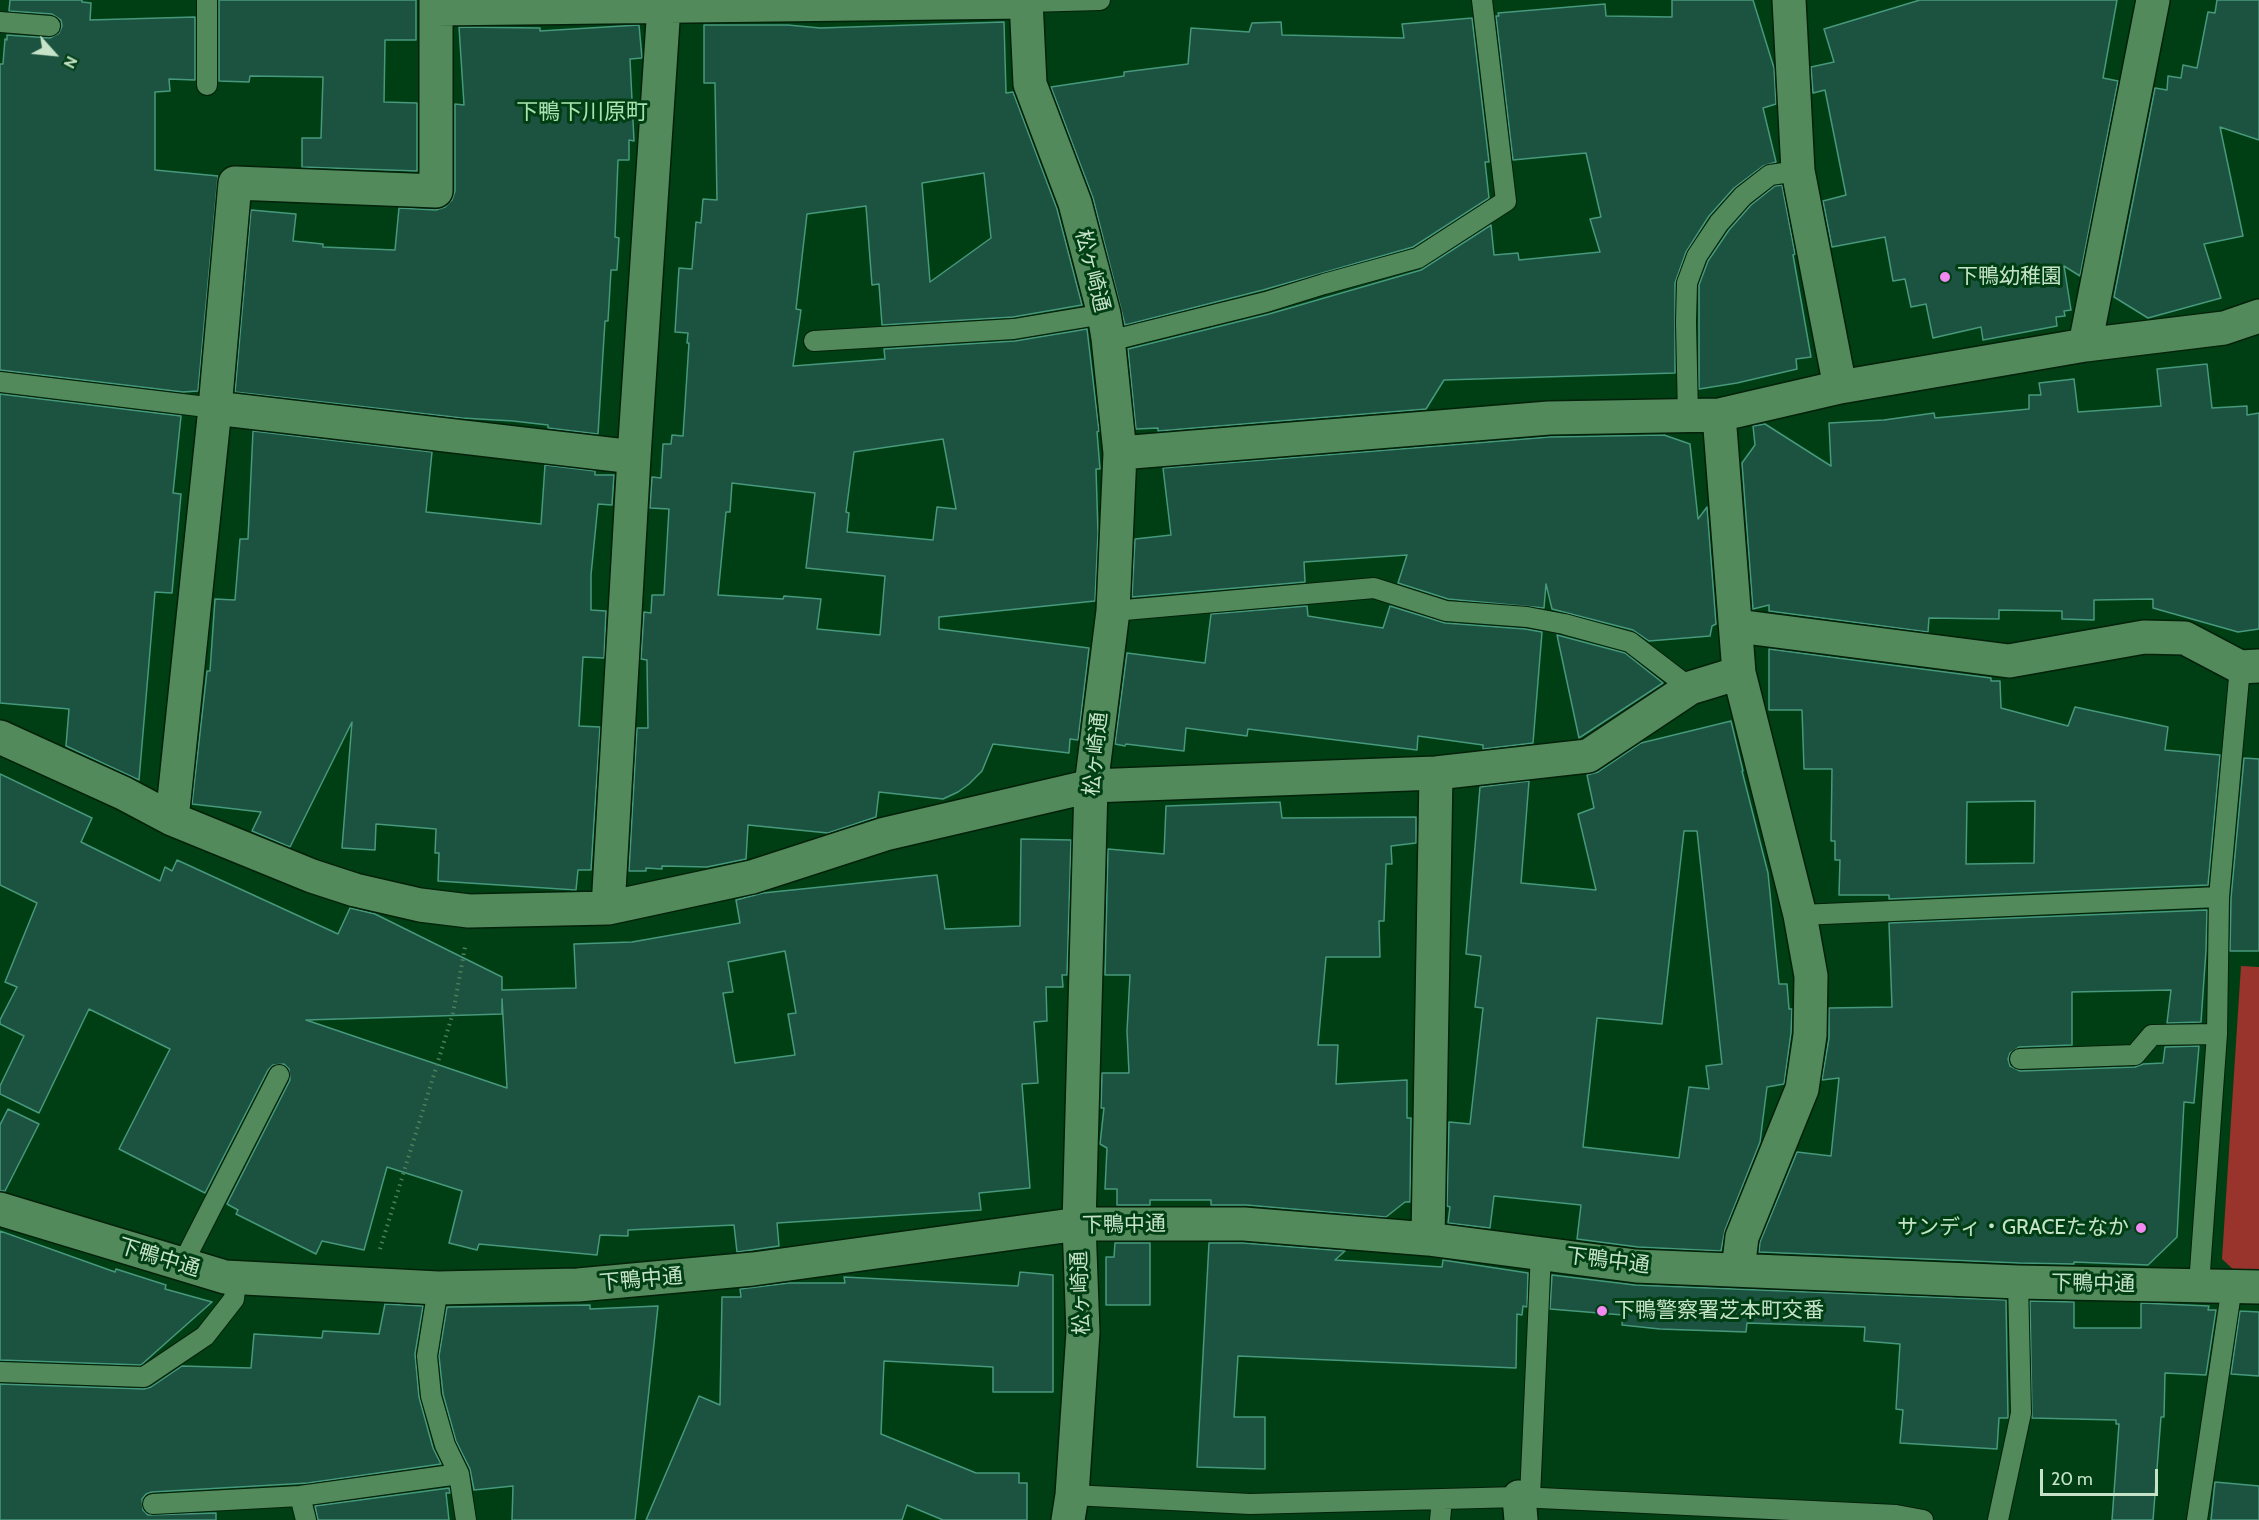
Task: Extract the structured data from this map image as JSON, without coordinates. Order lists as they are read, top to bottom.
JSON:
{
  "streets": {
    "street": ["松ヶ崎通", "下鴨中通"]
  },
  "crossings": [
    ["松ヶ崎通", "下鴨中通"]
  ],
  "districts": ["下鴨下川原町"],
  "places": ["下鴨幼稚園", "サンディ・GRACEたなか", "下鴨警察署芝本町交番"],
  "scale_bar": "20 m",
  "north": "bottom right"
}
